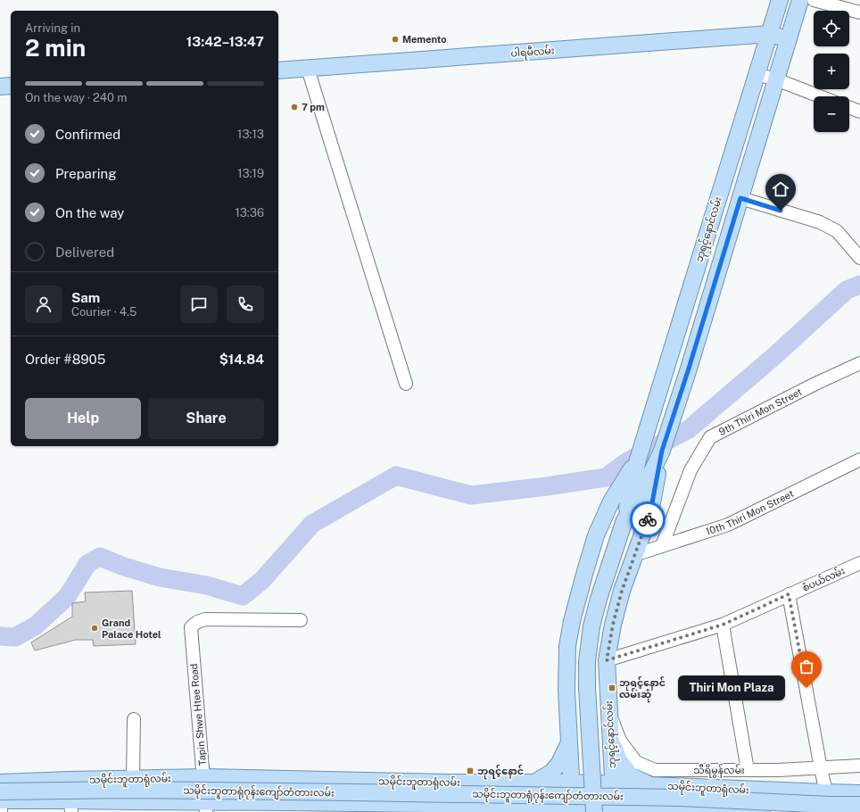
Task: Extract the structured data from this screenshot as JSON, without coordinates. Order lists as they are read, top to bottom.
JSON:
{
  "streets": {
    "main road": [
      "ပါရမီလမ်း",
      "ဘုရင့်နောင်လမ်း",
      "သမိုင်းဘူတာရုံလမ်း",
      "သမိုင်းဘူတာရုံဂုန်းကျော်တံတားလမ်း"
    ],
    "street": [
      "9th Thiri Mon Street",
      "10th Thiri Mon Street",
      "စံပယ်လမ်း",
      "Tapin Shwe Htee Road",
      "သီရိမွန်လမ်း"
    ]
  },
  "crossings": [
    ["ပါရမီလမ်း", "ဘုရင့်နောင်လမ်း"],
    ["ဘုရင့်နောင်လမ်း", "10th Thiri Mon Street"],
    ["ဘုရင့်နောင်လမ်း", "စံပယ်လမ်း"],
    ["ဘုရင့်နောင်လမ်း", "သီရိမွန်လမ်း"],
    ["ဘုရင့်နောင်လမ်း", "သမိုင်းဘူတာရုံလမ်း"],
    ["9th Thiri Mon Street", "10th Thiri Mon Street"],
    ["Tapin Shwe Htee Road", "သမိုင်းဘူတာရုံလမ်း"]
  ],
  "places": {
    "other": [
      "Memento",
      "7 pm",
      "Grand Palace Hotel",
      "Thiri Mon Plaza"
    ],
    "transit": ["ဘုရင့်နောင် လမ်းဆုံ", "ဘုရင့်နောင်"]
  },
  "page": {
    "map_buttons": ["+", "−"],
    "heading": ["2 min", "Arriving in", "13:42–13:47"],
    "panel": [
      "Sam",
      "Courier · 4.5",
      "Order #8905",
      "$14.84"
    ],
    "bar": "On the way · 240 m",
    "list": [
      ["Confirmed", "13:13"],
      ["Preparing", "13:19"],
      ["On the way", "13:36"],
      "Delivered"
    ],
    "buttons": ["Help", "Share"],
    "bubble": "Thiri Mon Plaza"
  }
}
